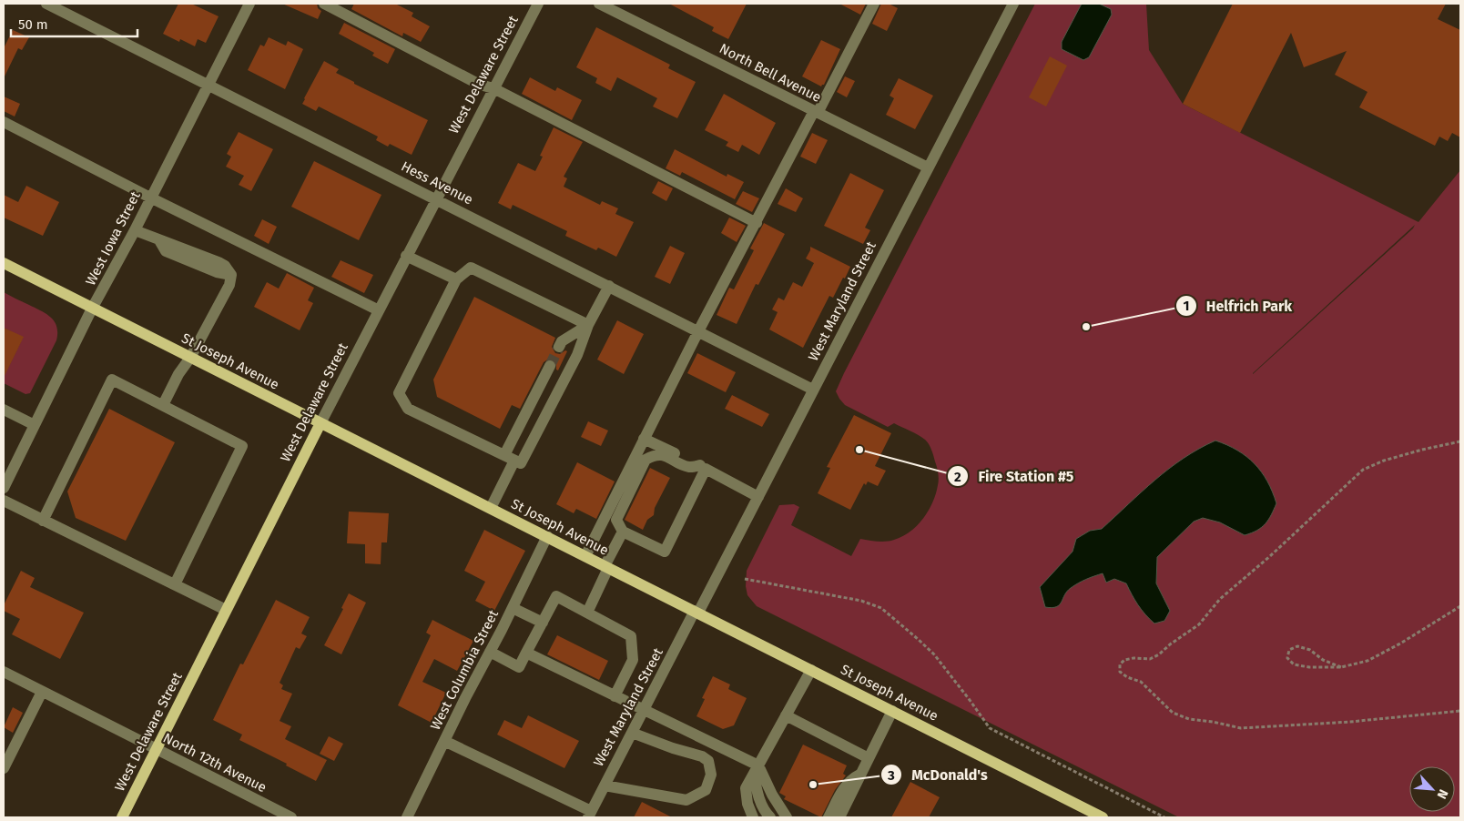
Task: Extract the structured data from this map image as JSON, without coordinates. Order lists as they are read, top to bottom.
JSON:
{
  "streets": {
    "main road": ["West Delaware Street", "St Joseph Avenue"],
    "street": [
      "North Bell Avenue",
      "Hess Avenue",
      "West Iowa Street",
      "West Maryland Street",
      "West Columbia Street",
      "North 12th Avenue"
    ]
  },
  "crossings": [
    ["North Bell Avenue", "West Maryland Street"],
    ["West Delaware Street", "Hess Avenue"],
    ["West Delaware Street", "St Joseph Avenue"],
    ["West Delaware Street", "North 12th Avenue"],
    ["Hess Avenue", "West Iowa Street"],
    ["Hess Avenue", "West Maryland Street"],
    ["West Iowa Street", "St Joseph Avenue"],
    ["West Maryland Street", "St Joseph Avenue"],
    ["St Joseph Avenue", "West Columbia Street"]
  ],
  "places": ["Helfrich Park", "Fire Station #5", "McDonald's"],
  "scale_bar": "50 m",
  "north": "bottom right"
}
